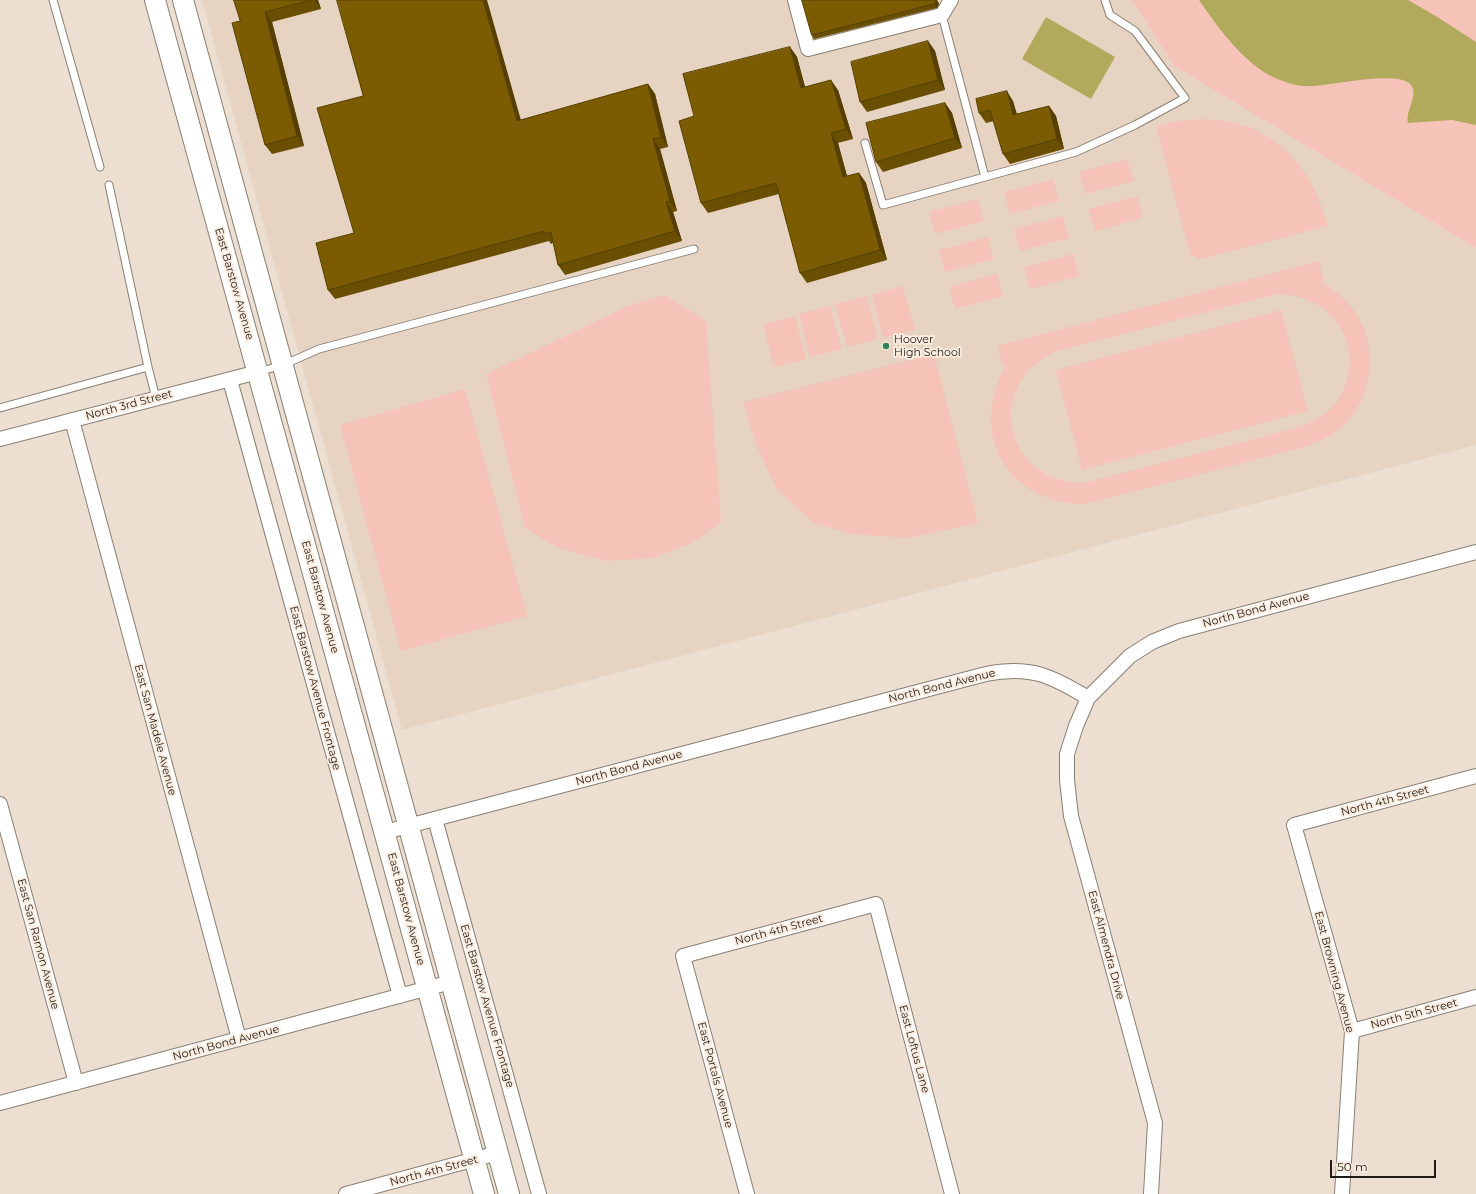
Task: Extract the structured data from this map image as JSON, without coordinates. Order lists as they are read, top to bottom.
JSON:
{
  "streets": {
    "main road": ["East Barstow Avenue"],
    "street": [
      "North 3rd Street",
      "North Bond Avenue",
      "East Barstow Avenue Frontage",
      "East San Madele Avenue",
      "North 4th Street",
      "East San Ramon Avenue",
      "East Almendra Drive",
      "East Browning Avenue",
      "North 5th Street",
      "East Loftus Lane",
      "East Portals Avenue"
    ]
  },
  "crossings": [
    ["East Barstow Avenue", "North 3rd Street"],
    ["East Barstow Avenue", "North Bond Avenue"],
    ["East Barstow Avenue", "North 4th Street"],
    ["North 3rd Street", "East Barstow Avenue Frontage"],
    ["North 3rd Street", "East San Madele Avenue"],
    ["North Bond Avenue", "East Barstow Avenue Frontage"],
    ["North Bond Avenue", "East San Madele Avenue"],
    ["North Bond Avenue", "East San Ramon Avenue"],
    ["North Bond Avenue", "East Almendra Drive"],
    ["North 4th Street", "East Browning Avenue"],
    ["North 4th Street", "East Loftus Lane"],
    ["North 4th Street", "East Portals Avenue"],
    ["East Browning Avenue", "North 5th Street"]
  ],
  "places": ["Hoover High School"],
  "scale_bar": "50 m"
}
